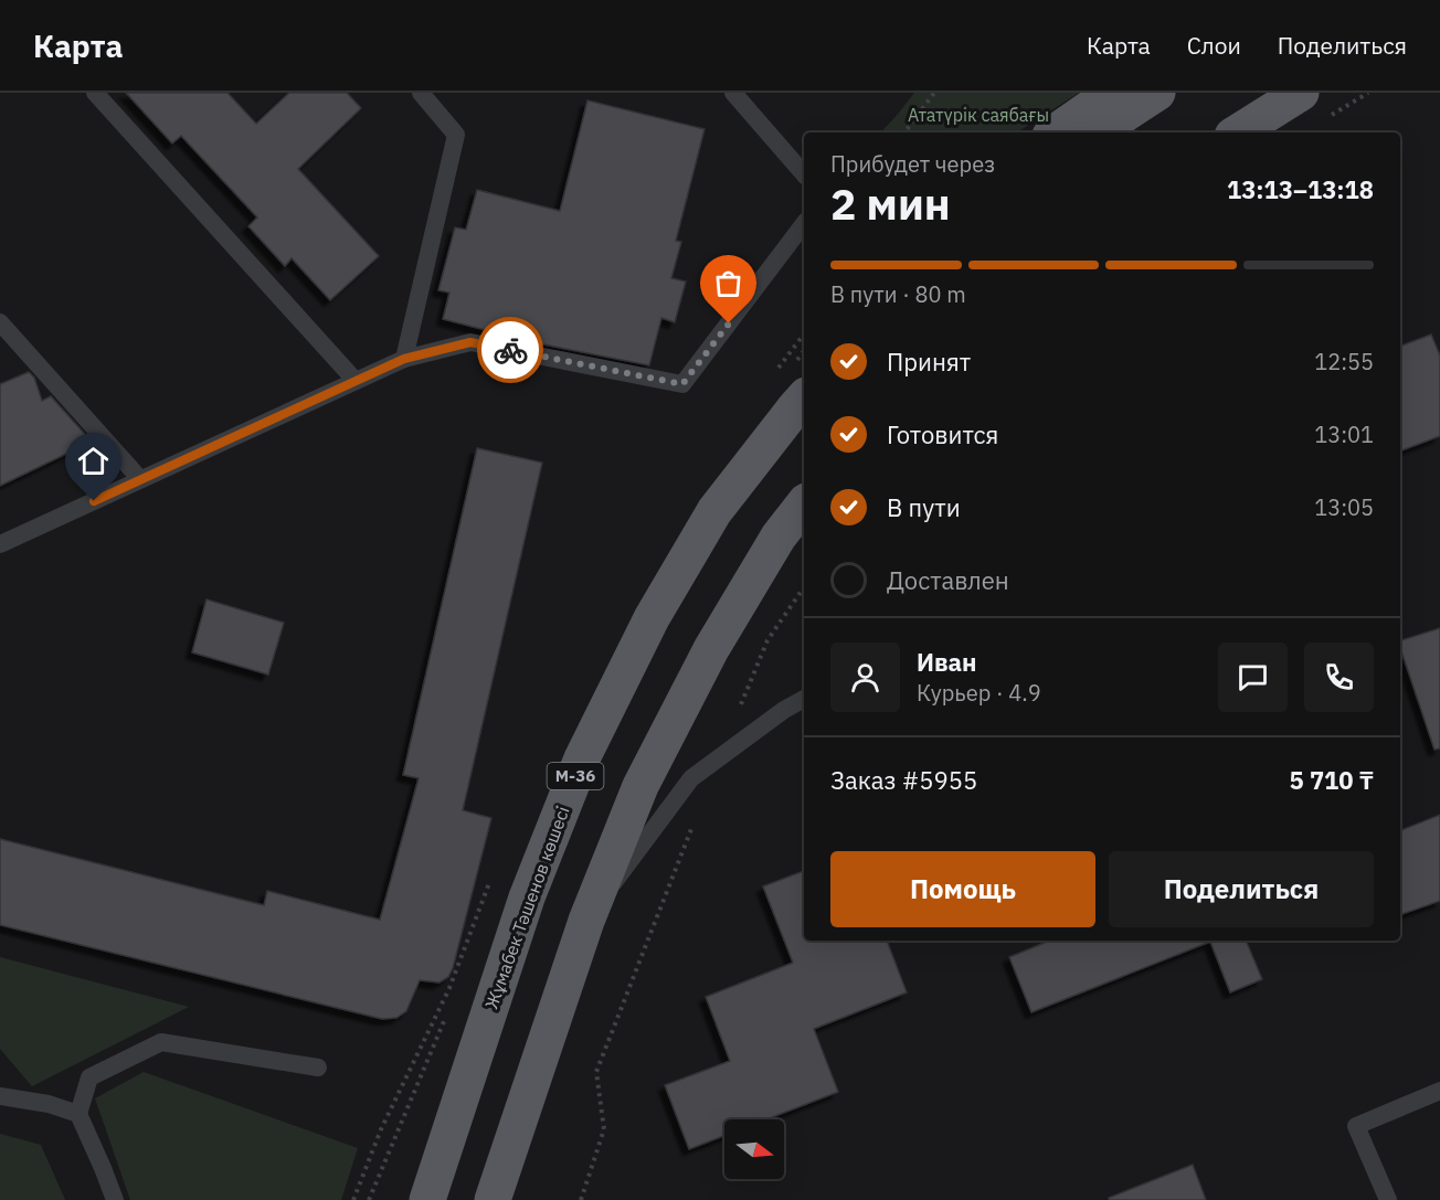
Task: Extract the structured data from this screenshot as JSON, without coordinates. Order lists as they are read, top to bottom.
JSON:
{
  "streets": {
    "main road": ["M-36", "Жұмабек Тәшенов көшесі"]
  },
  "parks": ["Ататүрік саябағы"],
  "north": "right",
  "page": {
    "header": "Карта",
    "nav": ["Карта", "Слои", "Поделиться"],
    "heading": ["2 мин", "Прибудет через", "13:13–13:18"],
    "panel": [
      "Иван",
      "Курьер · 4.9",
      "Заказ #5955",
      "5 710 ₸"
    ],
    "bar": "В пути · 80 m",
    "list": [
      ["Принят", "12:55"],
      ["Готовится", "13:01"],
      ["В пути", "13:05"],
      "Доставлен"
    ],
    "buttons": ["Помощь", "Поделиться"]
  }
}
